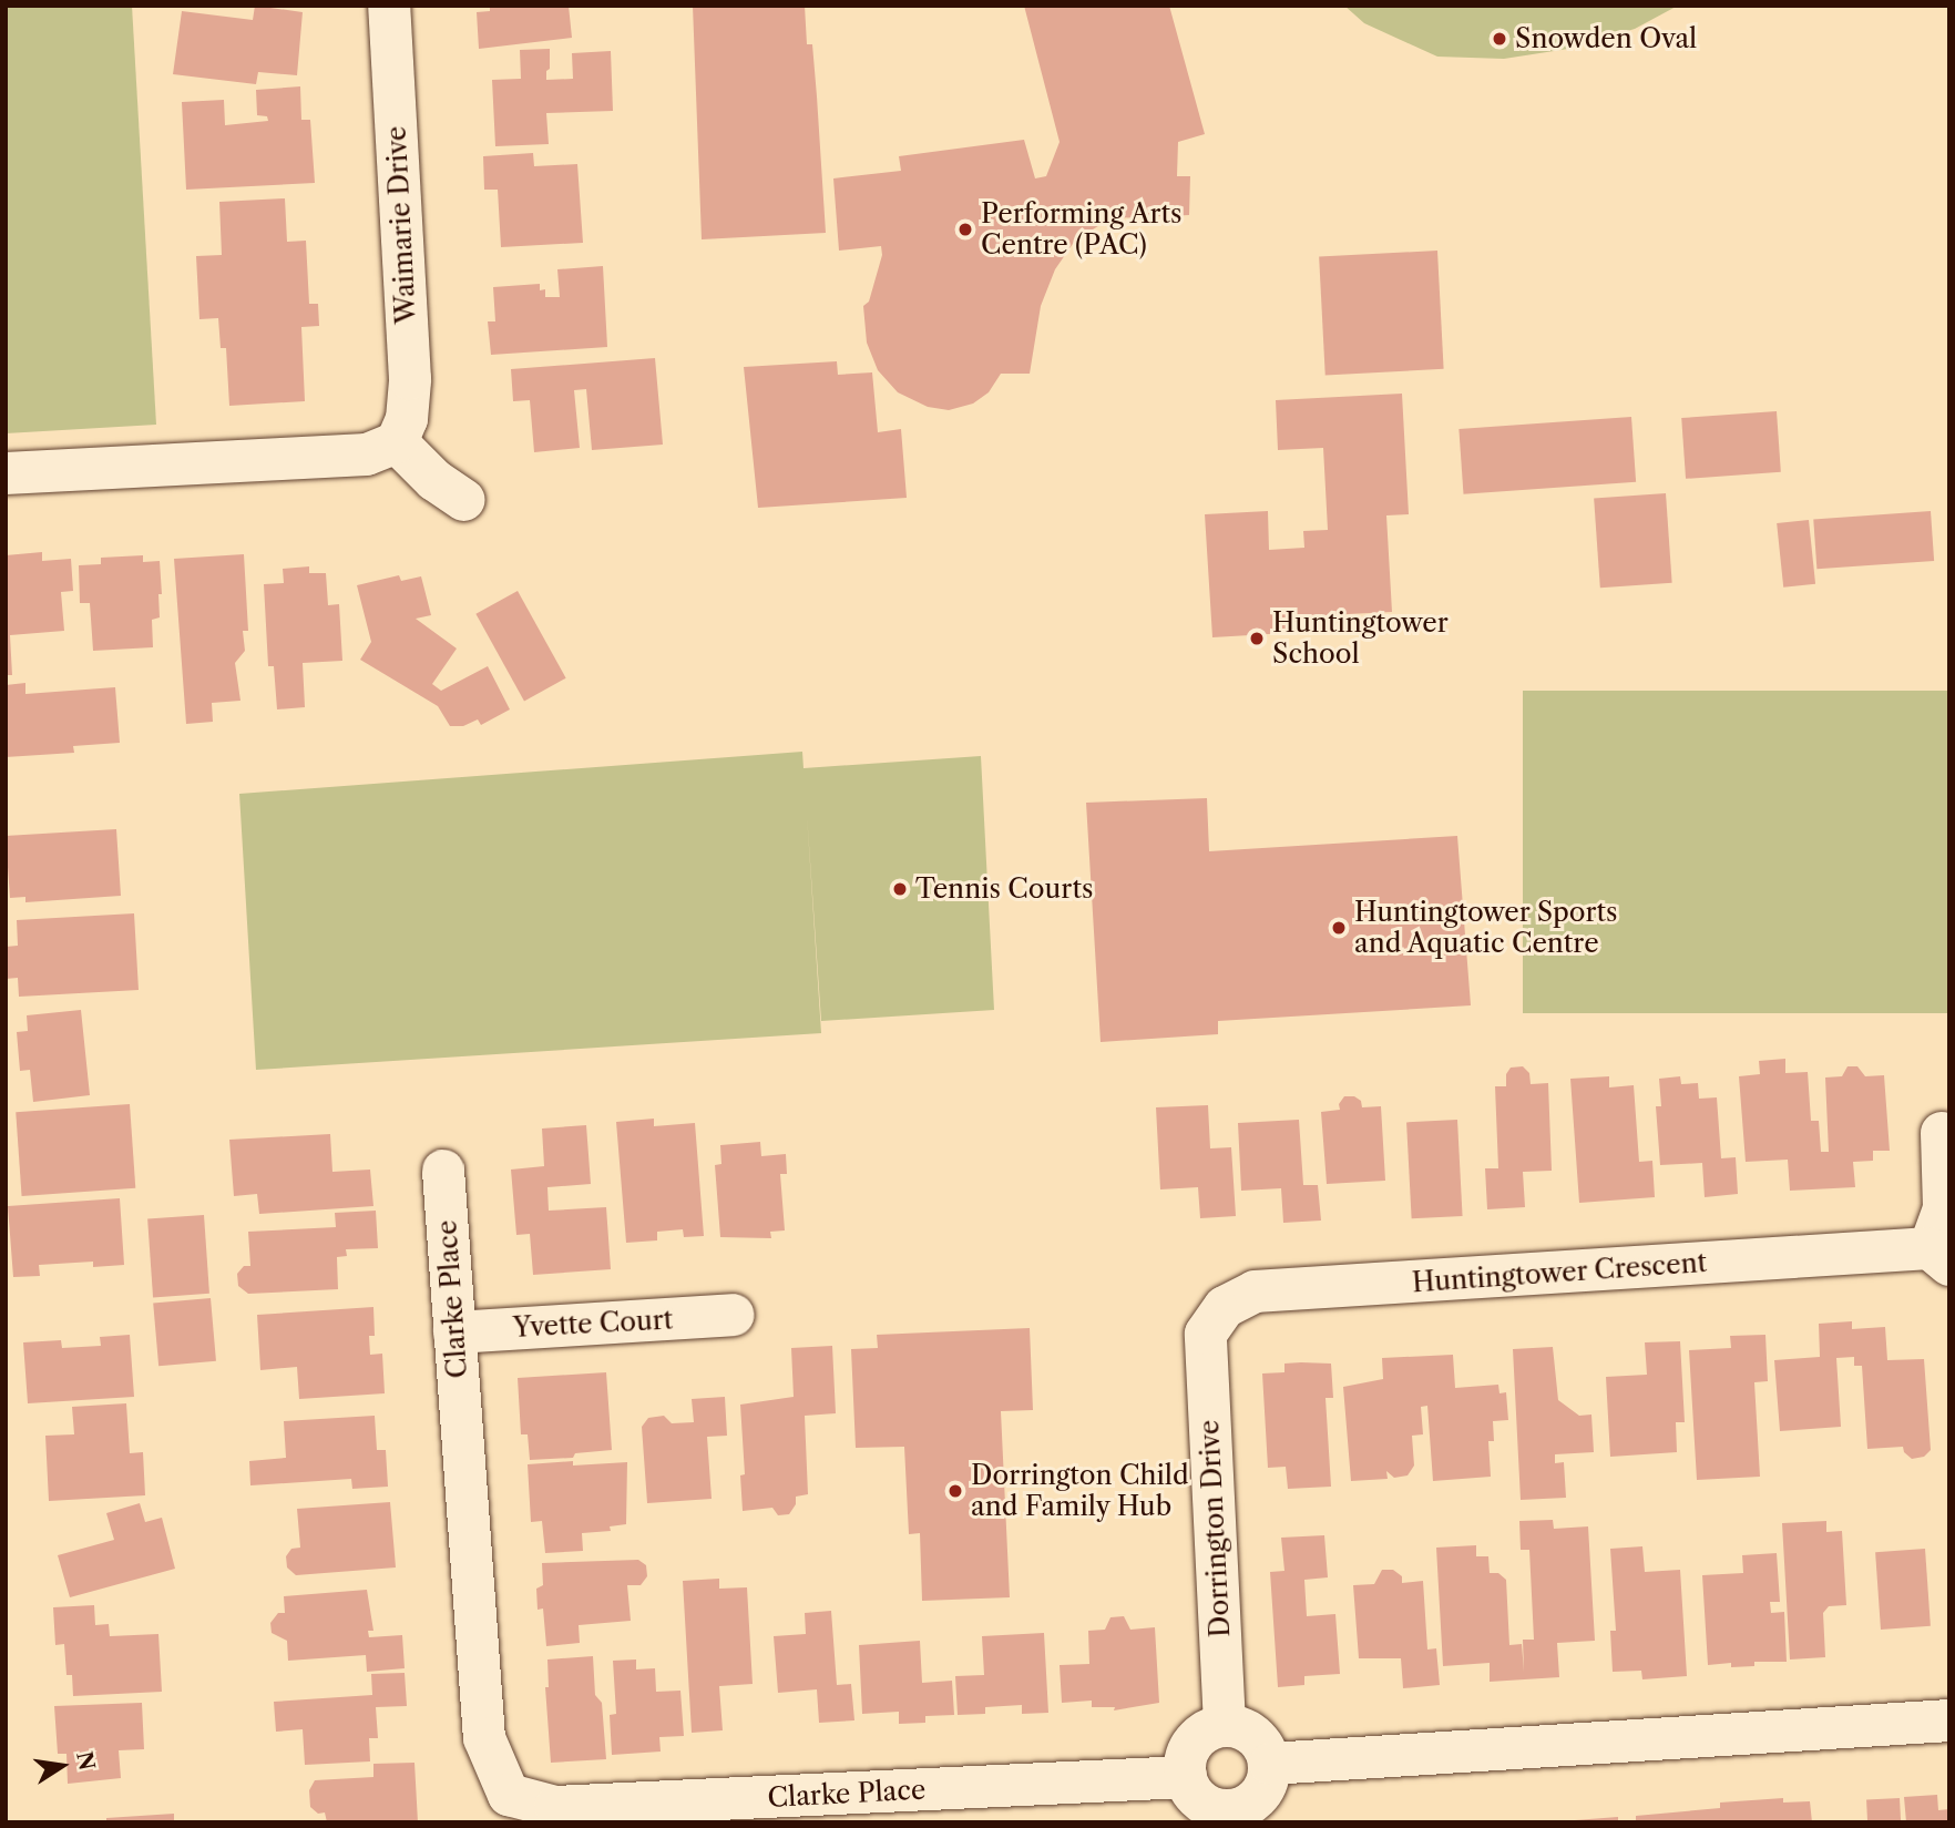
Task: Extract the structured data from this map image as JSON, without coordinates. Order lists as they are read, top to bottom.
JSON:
{
  "streets": {
    "street": [
      "Waimarie Drive",
      "Huntingtower Crescent",
      "Clarke Place",
      "Yvette Court",
      "Dorrington Drive"
    ]
  },
  "crossings": [
    ["Huntingtower Crescent", "Dorrington Drive"],
    ["Clarke Place", "Yvette Court"],
    ["Clarke Place", "Dorrington Drive"]
  ],
  "places": [
    "Snowden Oval",
    "Performing Arts Centre (PAC)",
    "Huntingtower School",
    "Tennis Courts",
    "Huntingtower Sports and Aquatic Centre",
    "Dorrington Child and Family Hub"
  ],
  "north": "right"
}
